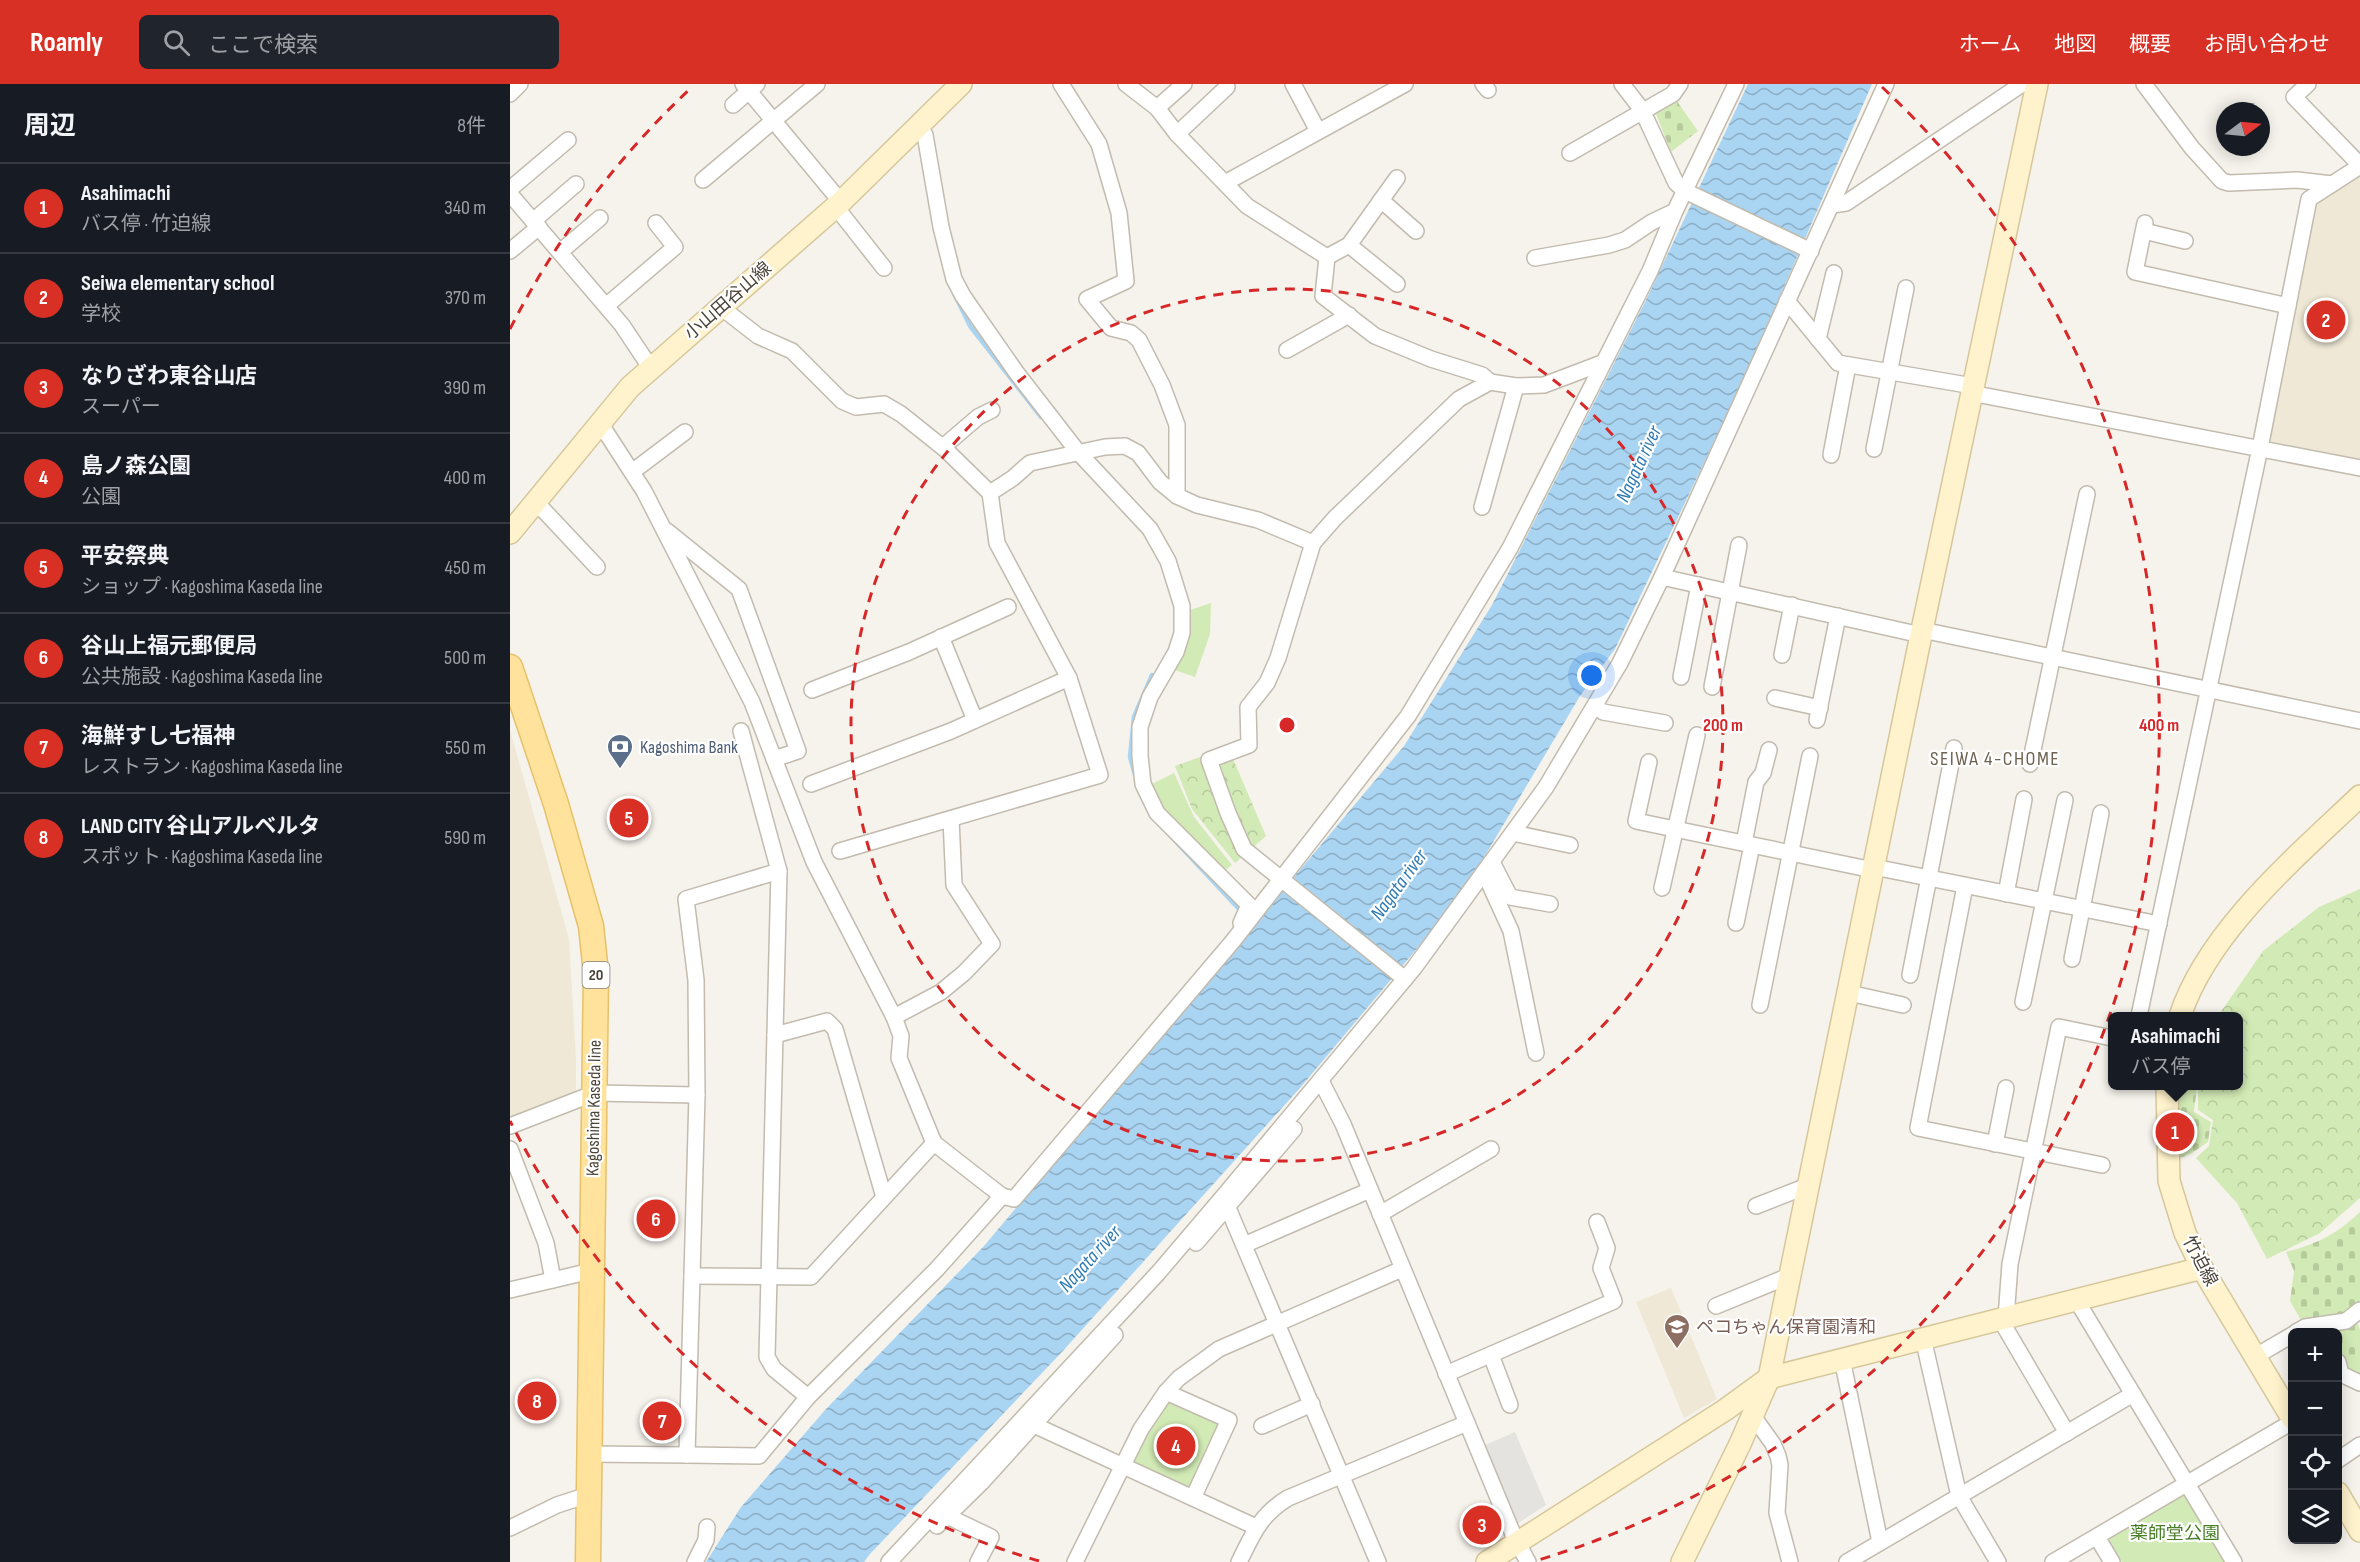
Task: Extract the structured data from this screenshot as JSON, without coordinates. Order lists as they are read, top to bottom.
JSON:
{
  "streets": {
    "main road": ["20", "Kagoshima Kaseda line"],
    "street": ["小山田谷山線", "竹迫線"]
  },
  "districts": ["SEIWA 4-CHOME"],
  "water": ["Nagata river"],
  "parks": ["薬師堂公園"],
  "places": {
    "bank": ["Kagoshima Bank"],
    "school or university": ["ペコちゃん保育園清和"]
  },
  "north": "right",
  "page": {
    "header": "Roamly",
    "search": "ここで検索",
    "nav": [
      "ホーム",
      "地図",
      "概要",
      "お問い合わせ"
    ],
    "heading": ["周辺", "8件"],
    "list": [
      {
        "mark": "1",
        "name": "Asahimachi",
        "note": "バス停 · 竹迫線",
        "value": "340 m"
      },
      {
        "mark": "2",
        "name": "Seiwa elementary school",
        "note": "学校",
        "value": "370 m"
      },
      {
        "mark": "3",
        "name": "なりざわ東谷山店",
        "note": "スーパー",
        "value": "390 m"
      },
      {
        "mark": "4",
        "name": "島ノ森公園",
        "note": "公園",
        "value": "400 m"
      },
      {
        "mark": "5",
        "name": "平安祭典",
        "note": "ショップ · Kagoshima Kaseda line",
        "value": "450 m"
      },
      {
        "mark": "6",
        "name": "谷山上福元郵便局",
        "note": "公共施設 · Kagoshima Kaseda line",
        "value": "500 m"
      },
      {
        "mark": "7",
        "name": "海鮮すし七福神",
        "note": "レストラン · Kagoshima Kaseda line",
        "value": "550 m"
      },
      {
        "mark": "8",
        "name": "LAND CITY 谷山アルベルタ",
        "note": "スポット · Kagoshima Kaseda line",
        "value": "590 m"
      }
    ],
    "pins": [
      "2",
      "5",
      "1",
      "6",
      "8",
      "7",
      "4",
      "3"
    ],
    "popup": ["Asahimachi", "バス停"],
    "map_buttons": ["+", "−"]
  },
  "rings": ["200 m", "400 m"]
}
